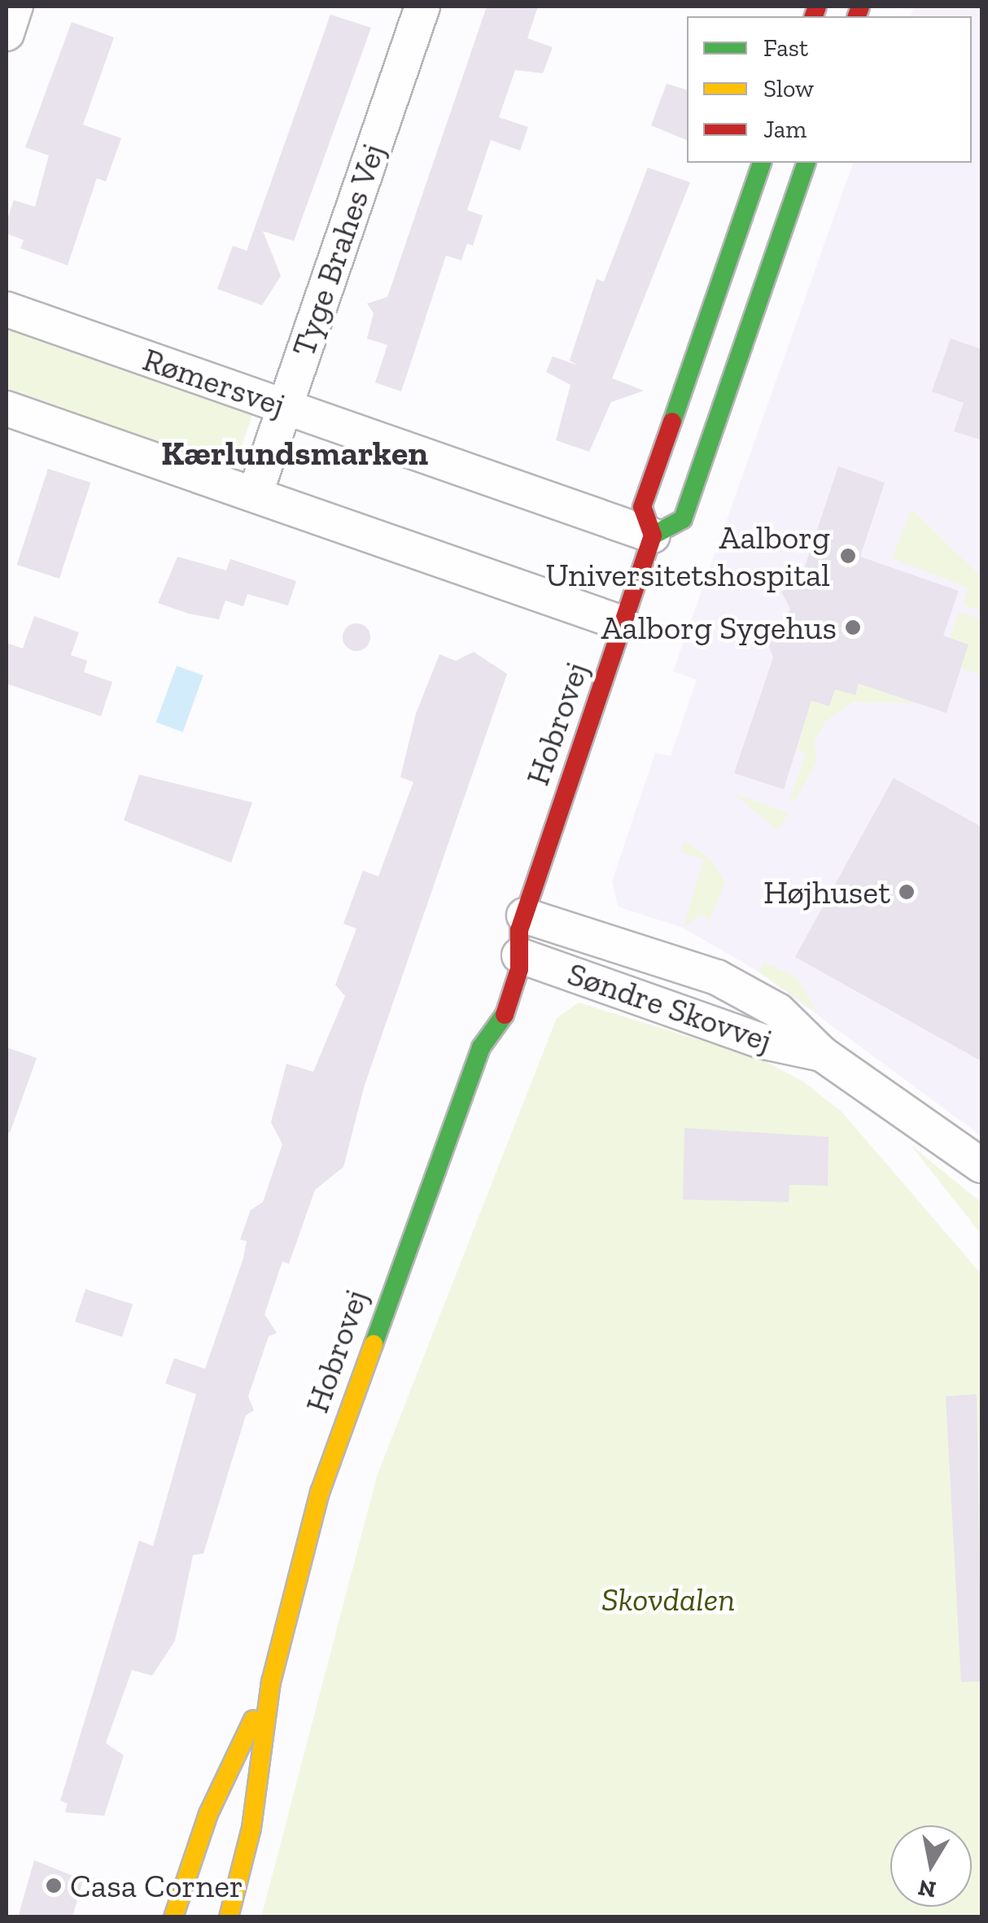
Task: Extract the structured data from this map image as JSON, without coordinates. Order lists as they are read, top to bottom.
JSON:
{
  "streets": {
    "main road": ["Hobrovej"],
    "street": ["Tyge Brahes Vej", "Rømersvej", "Søndre Skovvej"]
  },
  "crossings": [
    ["Tyge Brahes Vej", "Rømersvej"],
    ["Rømersvej", "Hobrovej"],
    ["Hobrovej", "Søndre Skovvej"]
  ],
  "districts": ["Kærlundsmarken"],
  "parks": ["Skovdalen"],
  "places": [
    "Aalborg Universitetshospital",
    "Aalborg Sygehus",
    "Højhuset",
    "Casa Corner"
  ],
  "legend": ["Fast", "Slow", "Jam"],
  "north": "bottom"
}
